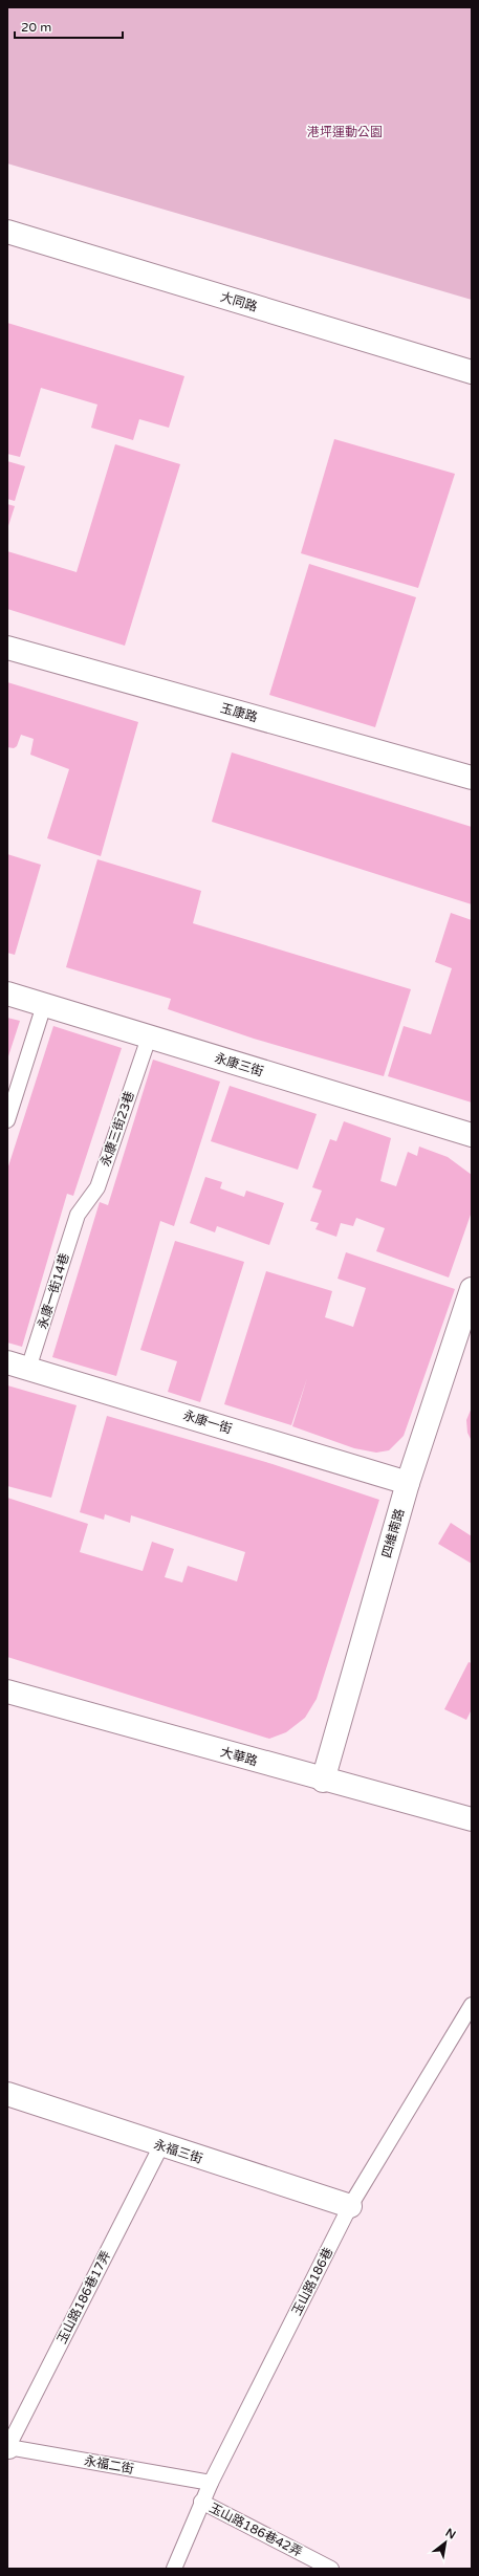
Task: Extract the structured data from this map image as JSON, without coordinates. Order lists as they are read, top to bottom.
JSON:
{
  "streets": {
    "street": [
      "大同路",
      "玉康路",
      "永康三街",
      "永康一街",
      "四維南路",
      "大華路",
      "永福三街"
    ],
    "lane": [
      "永康三街23巷",
      "永康一街14巷",
      "玉山路186巷",
      "玉山路186巷17弄",
      "永福二街",
      "玉山路186巷42弄"
    ]
  },
  "crossings": [
    ["永康三街", "永康三街23巷"],
    ["永康三街23巷", "永康一街14巷"],
    ["永康一街14巷", "永康一街"],
    ["永康一街", "四維南路"],
    ["四維南路", "大華路"],
    ["永福三街", "玉山路186巷"],
    ["永福三街", "玉山路186巷17弄"],
    ["玉山路186巷", "永福二街"],
    ["玉山路186巷", "玉山路186巷42弄"],
    ["玉山路186巷17弄", "永福二街"]
  ],
  "parks": ["港坪運動公園"],
  "scale_bar": "20 m",
  "north": "top right"
}
